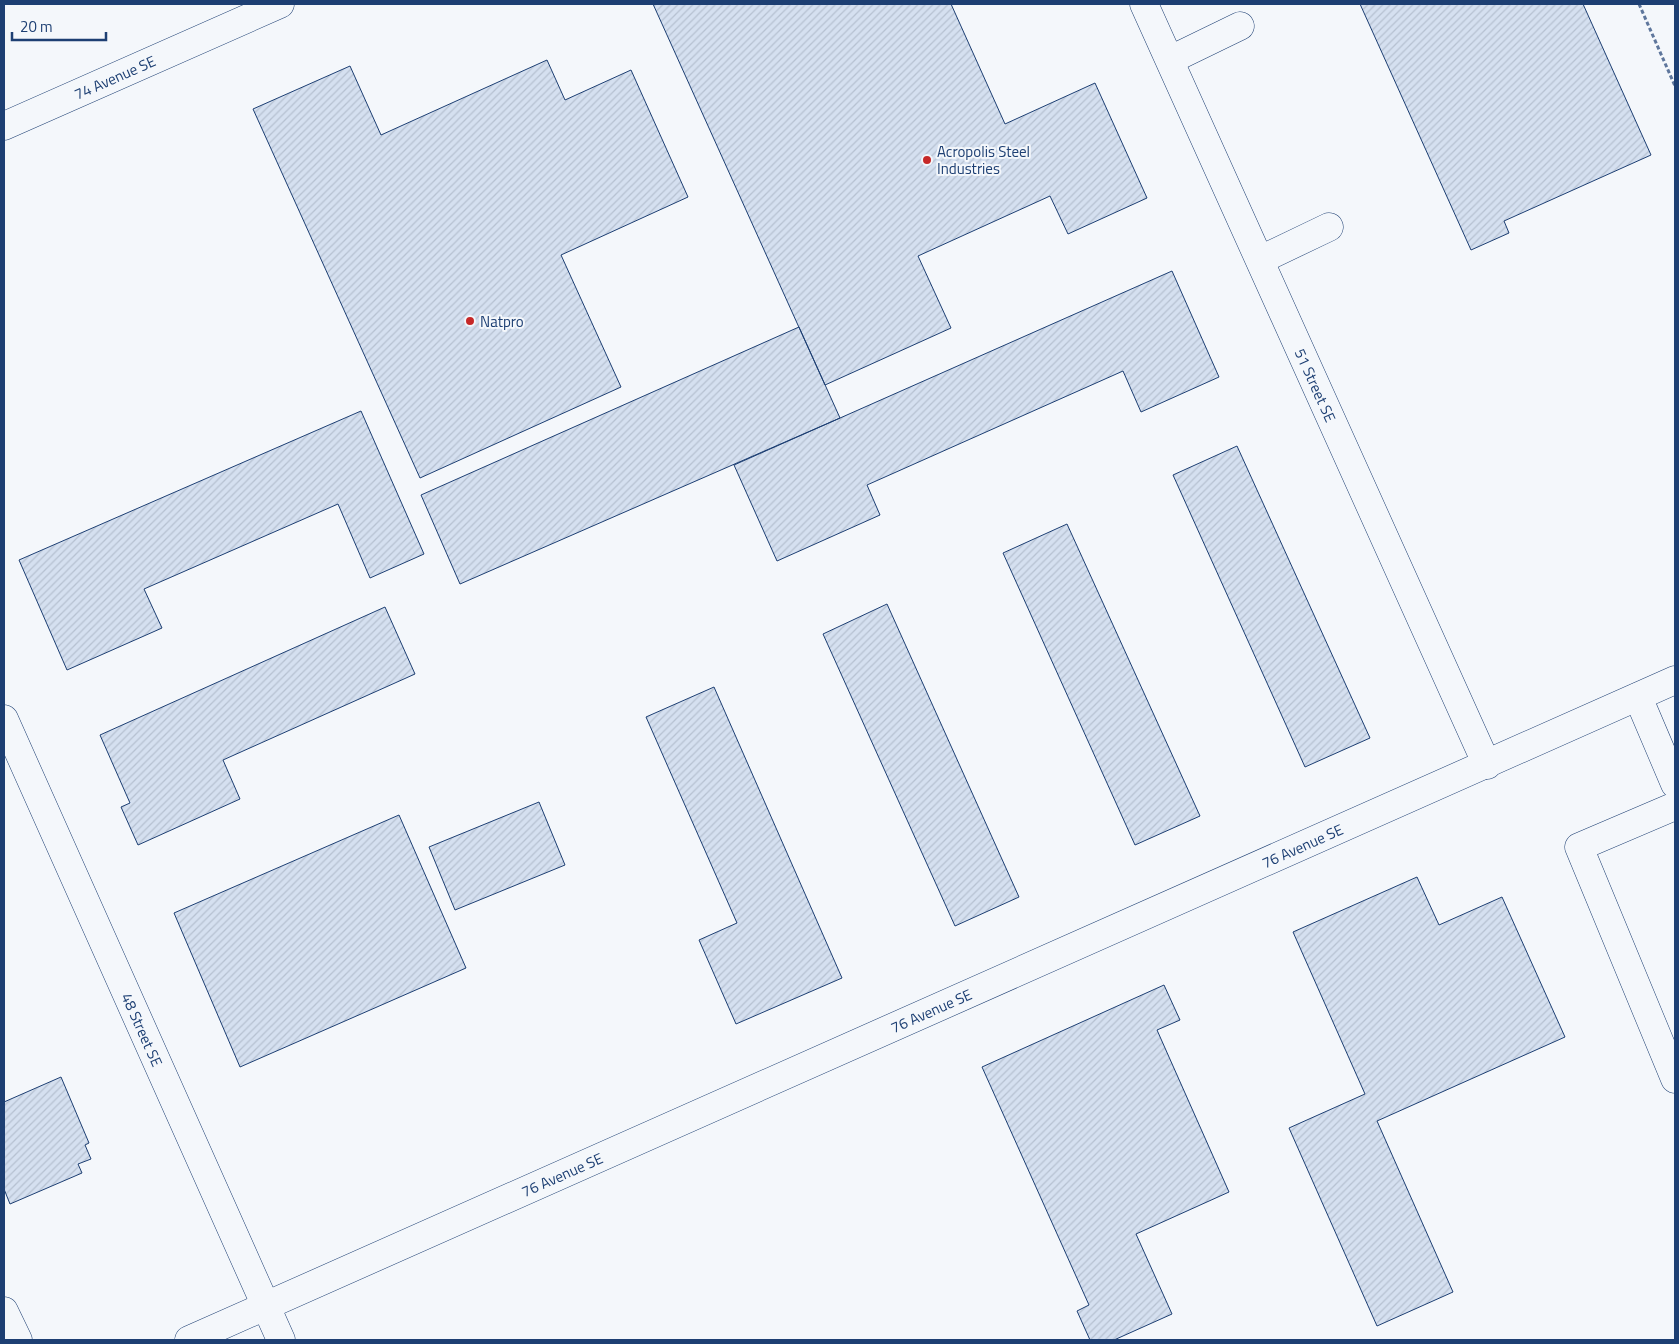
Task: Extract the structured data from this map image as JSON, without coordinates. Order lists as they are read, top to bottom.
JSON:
{
  "streets": {
    "street": [
      "74 Avenue SE",
      "51 Street SE",
      "76 Avenue SE",
      "48 Street SE"
    ]
  },
  "crossings": [
    ["51 Street SE", "76 Avenue SE"],
    ["76 Avenue SE", "48 Street SE"]
  ],
  "places": ["Acropolis Steel Industries", "Natpro"],
  "scale_bar": "20 m"
}
